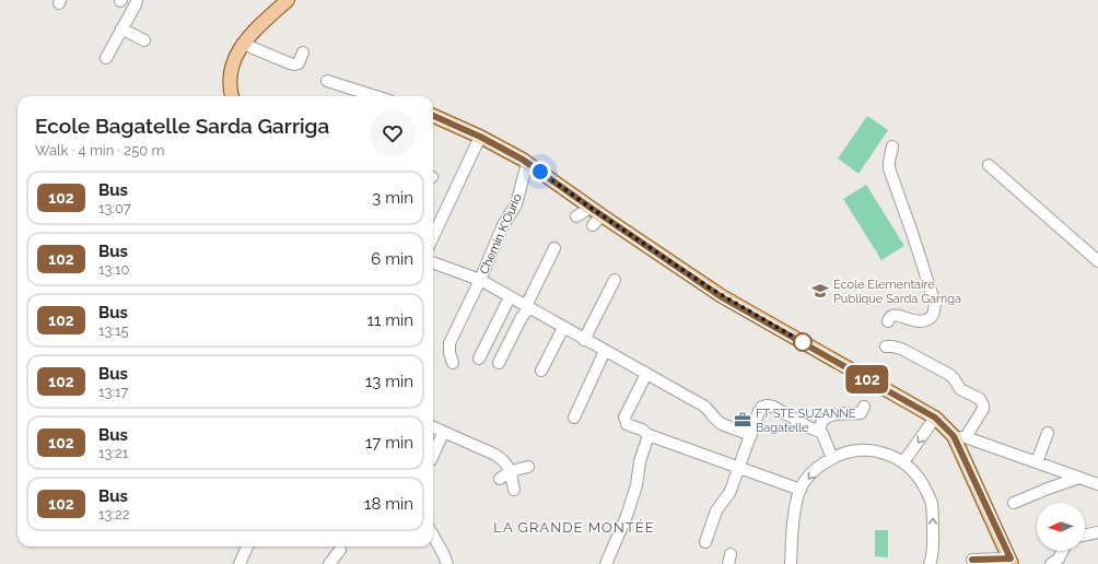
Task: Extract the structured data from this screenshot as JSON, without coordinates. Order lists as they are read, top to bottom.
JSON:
{
  "streets": {
    "street": ["Chemin K'Ourio"]
  },
  "districts": ["LA GRANDE MONTÉE"],
  "places": {
    "school or university": ["École Élementaire Publique Sarda Garriga"],
    "office": ["FT STE SUZANNE Bagatelle"]
  },
  "lines": ["bus line 102"],
  "north": "left",
  "page": {
    "on_map": "102",
    "heading": ["Ecole Bagatelle Sarda Garriga", "Walk · 4 min · 250 m"],
    "list": [
      {
        "mark": "102",
        "name": "Bus",
        "note": "13:07",
        "value": "3 min"
      },
      {
        "mark": "102",
        "name": "Bus",
        "note": "13:10",
        "value": "6 min"
      },
      {
        "mark": "102",
        "name": "Bus",
        "note": "13:15",
        "value": "11 min"
      },
      {
        "mark": "102",
        "name": "Bus",
        "note": "13:17",
        "value": "13 min"
      },
      {
        "mark": "102",
        "name": "Bus",
        "note": "13:21",
        "value": "17 min"
      },
      {
        "mark": "102",
        "name": "Bus",
        "note": "13:22",
        "value": "18 min"
      }
    ]
  }
}
